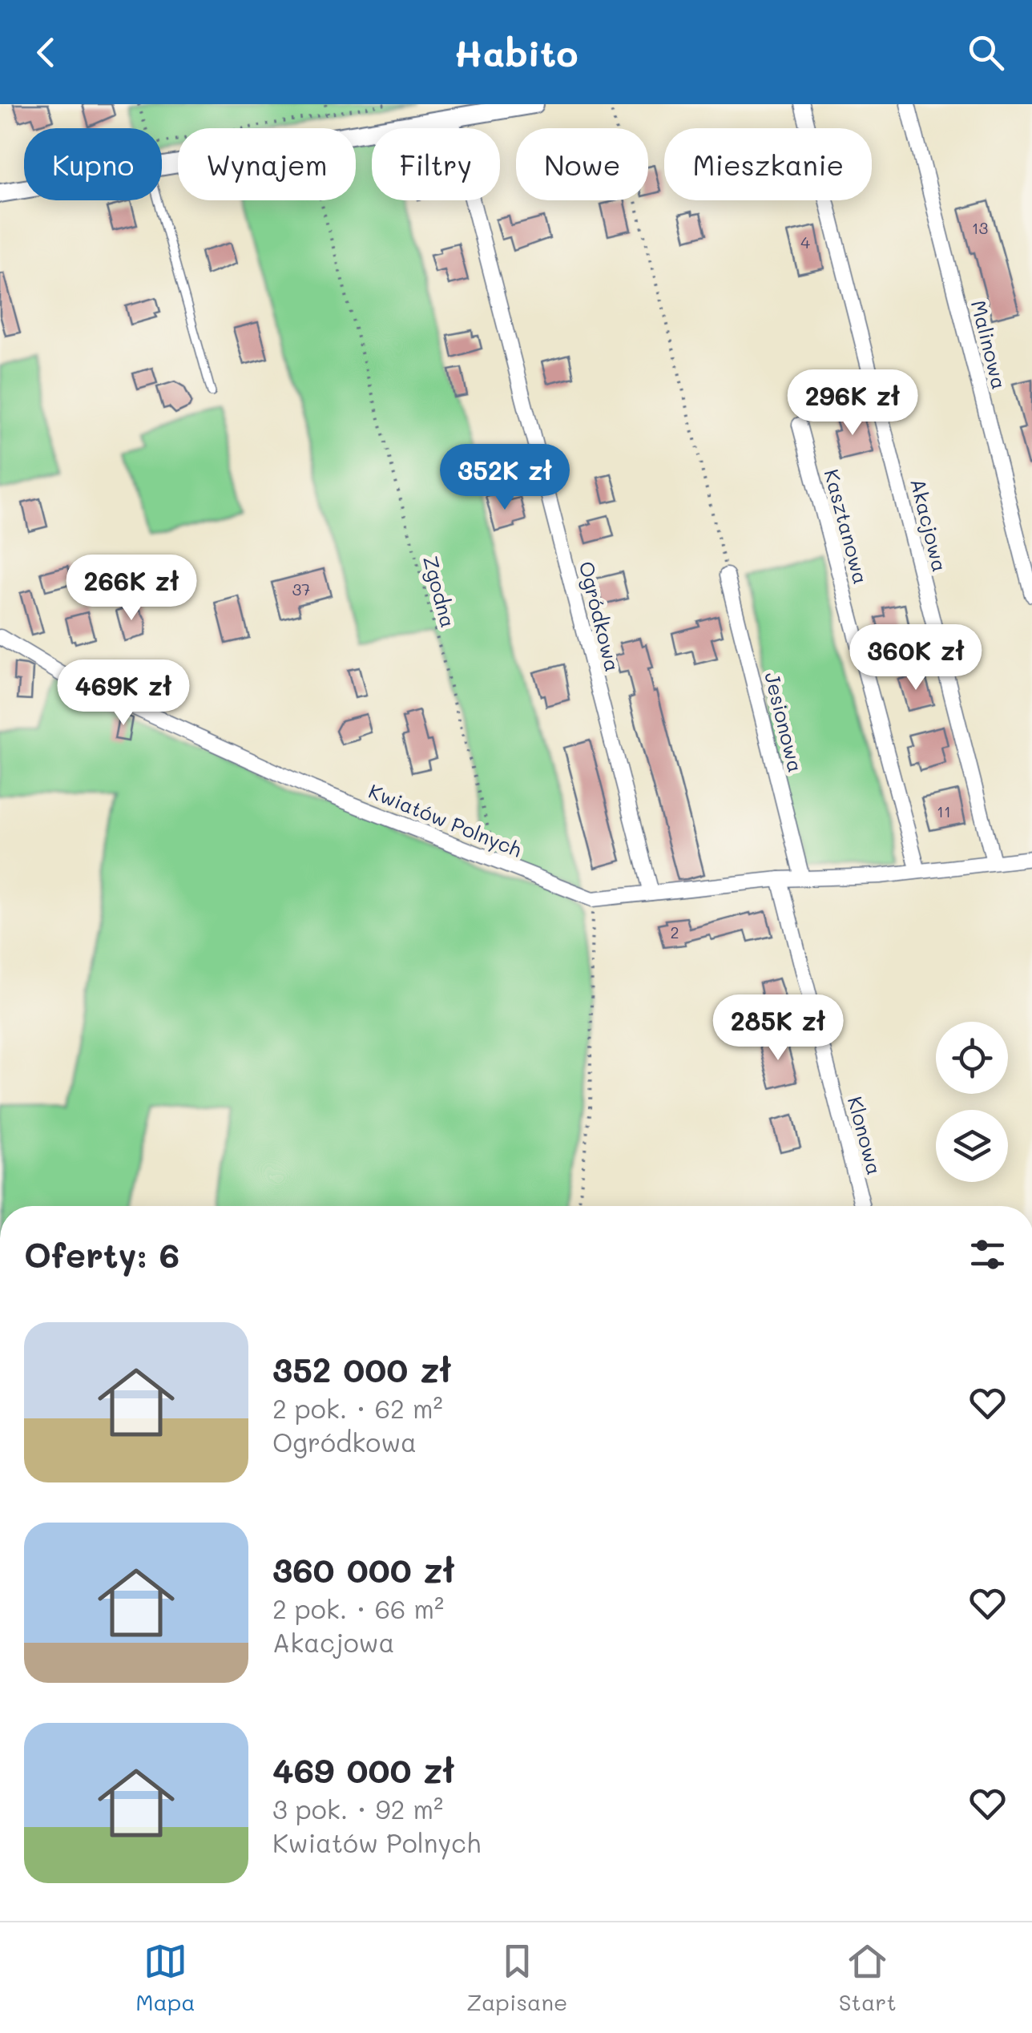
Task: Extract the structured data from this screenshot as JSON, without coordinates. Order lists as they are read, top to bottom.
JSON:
{
  "streets": {
    "street": [
      "Malinowa",
      "Akacjowa",
      "Kasztanowa",
      "Ogródkowa",
      "Jesionowa",
      "Kwiatów Polnych",
      "Klonowa"
    ],
    "path": ["Zgodna"]
  },
  "crossings": [
    ["Zgodna", "Kwiatów Polnych"]
  ],
  "house_numbers": [
    "13",
    "4",
    "37",
    "11",
    "2"
  ],
  "page": {
    "header": "Habito",
    "chip": [
      "Kupno",
      "Wynajem",
      "Filtry",
      "Nowe",
      "Mieszkanie"
    ],
    "price": [
      "296K zł",
      "352K zł",
      "266K zł",
      "360K zł",
      "469K zł",
      "285K zł"
    ],
    "heading": "Oferty: 6",
    "list": [
      {
        "name": "352 000 zł",
        "note": "2 pok. · 62 m² · Ogródkowa"
      },
      {
        "name": "360 000 zł",
        "note": "2 pok. · 66 m² · Akacjowa"
      },
      {
        "name": "469 000 zł",
        "note": "3 pok. · 92 m² · Kwiatów Polnych"
      }
    ],
    "tabs": ["Mapa", "Zapisane", "Start"]
  }
}
